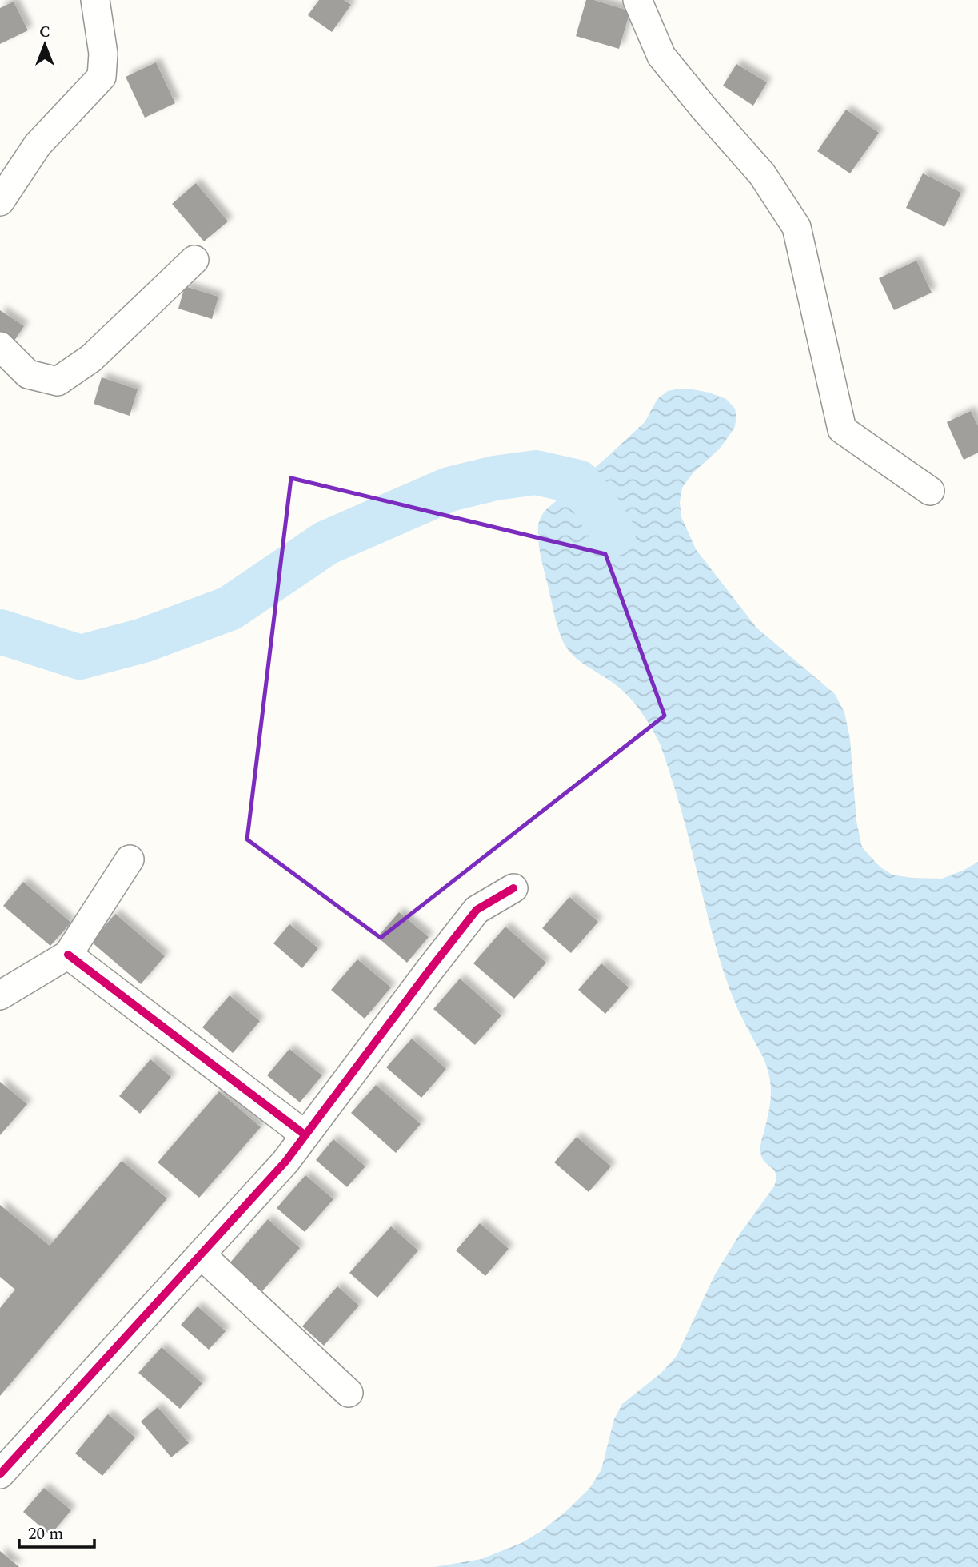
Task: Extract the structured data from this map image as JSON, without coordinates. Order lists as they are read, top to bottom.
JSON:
{
  "scale_bar": "20 m",
  "north": "top"
}
